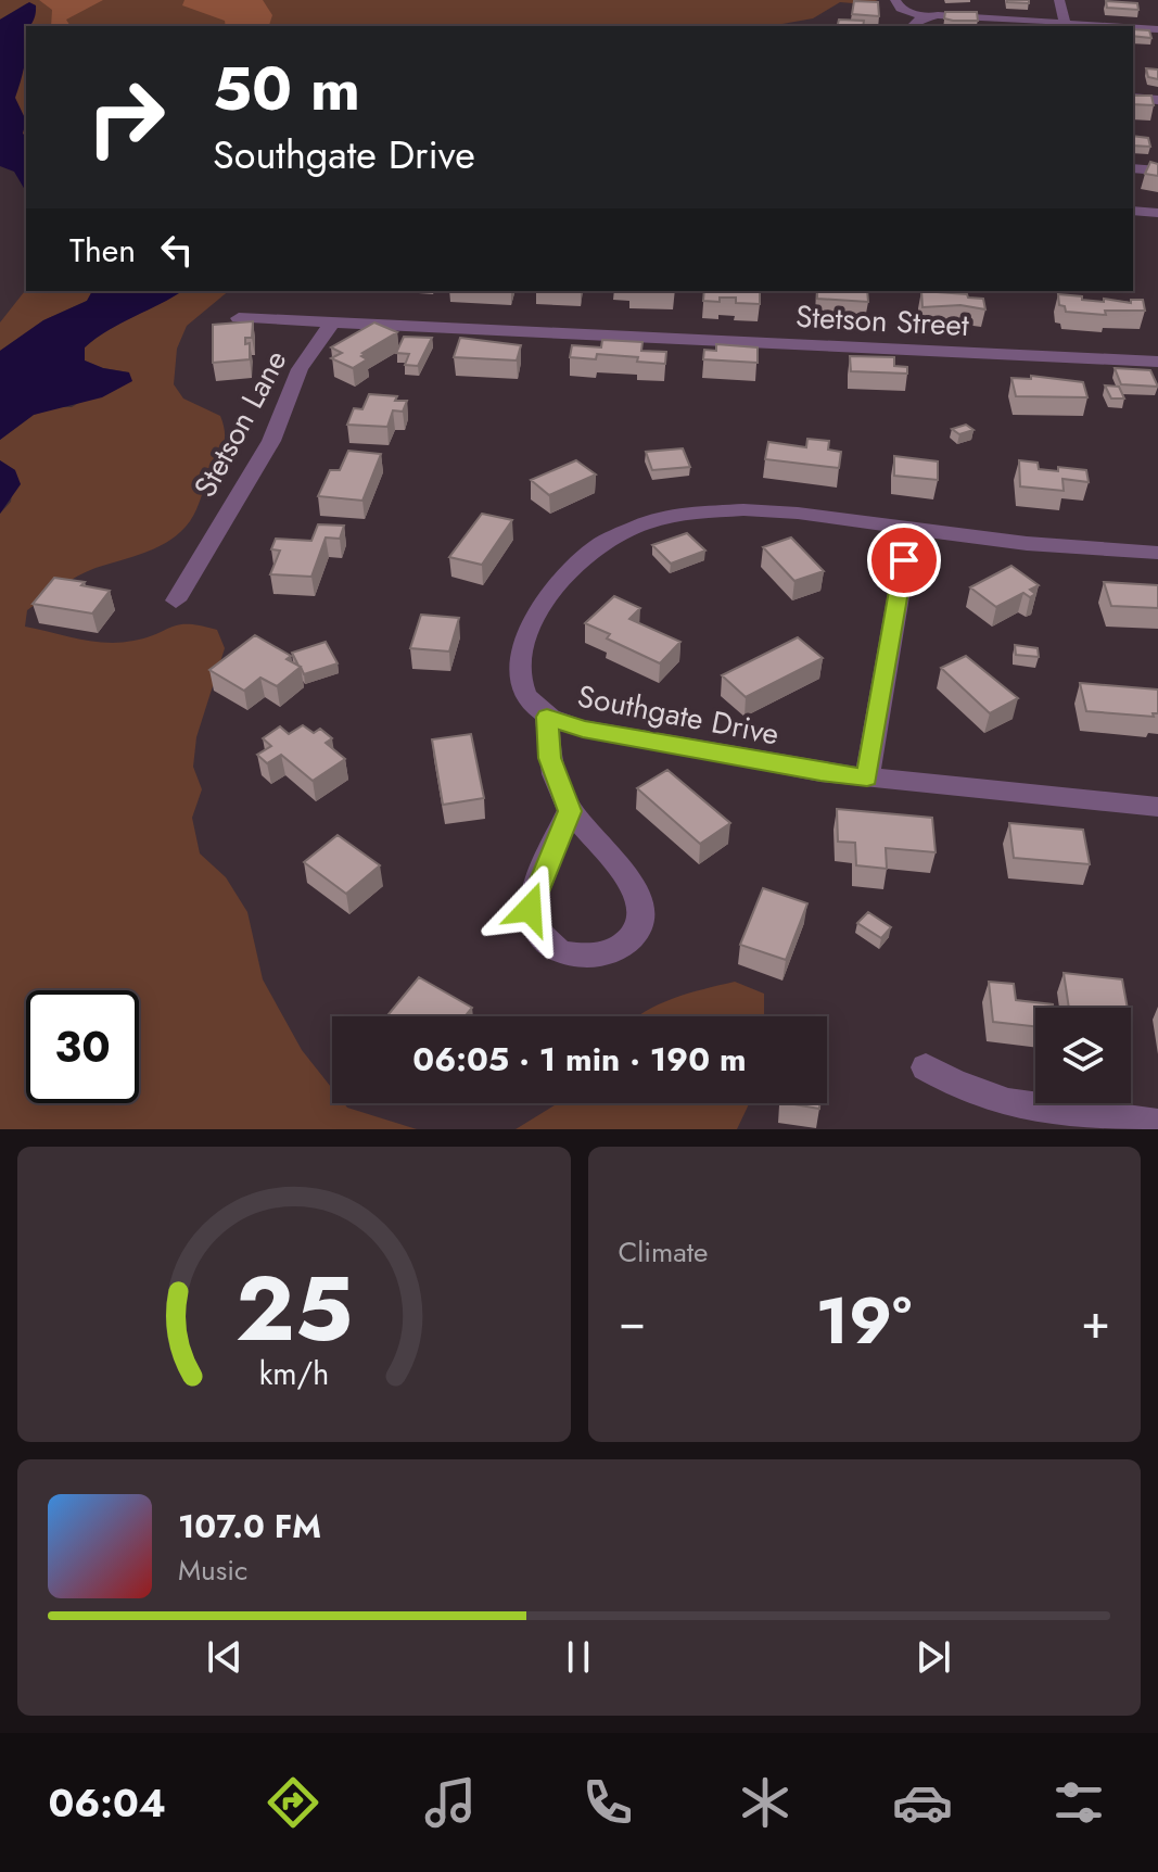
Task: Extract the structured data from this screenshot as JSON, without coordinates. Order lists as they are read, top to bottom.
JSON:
{
  "streets": {
    "street": ["Stetson Street", "Stetson Lane", "Southgate Drive"]
  },
  "crossings": [
    ["Stetson Street", "Stetson Lane"]
  ],
  "page": {
    "turn": ["50 m", "Southgate Drive"],
    "then": "Then",
    "limit": "30",
    "trip": "06:05 · 1 min · 190 m",
    "tile": "Climate",
    "heat": ["−", "19°", "+"],
    "song": ["107.0 FM", "Music"],
    "tabs": "06:04",
    "gauge": ["25", "km/h"]
  }
}
